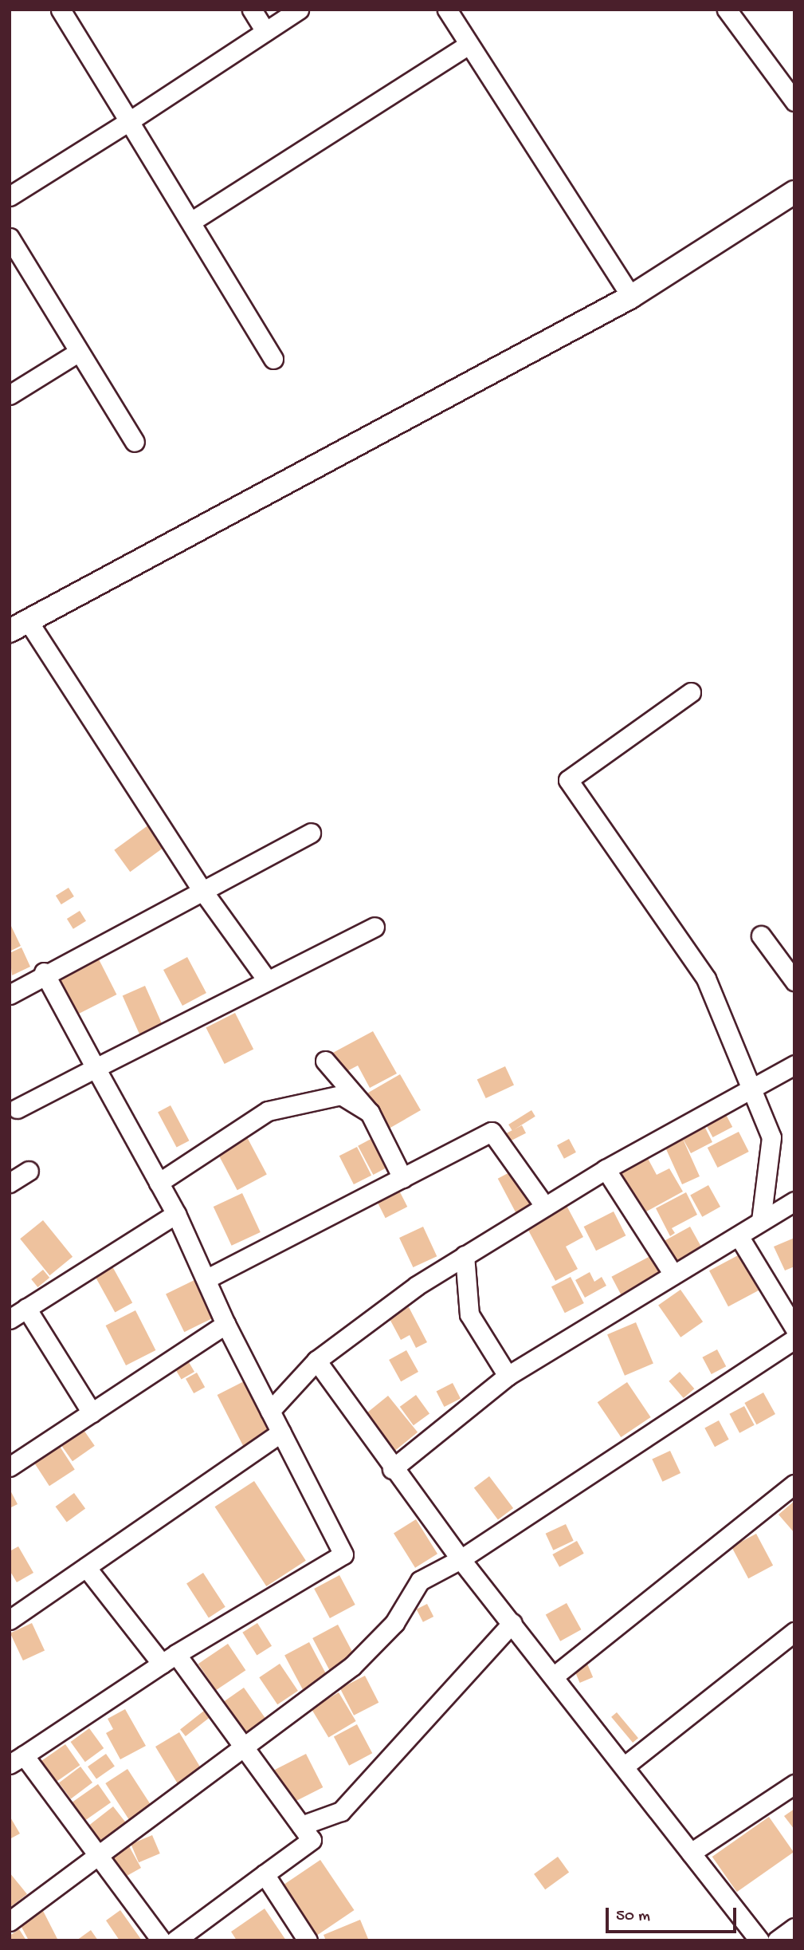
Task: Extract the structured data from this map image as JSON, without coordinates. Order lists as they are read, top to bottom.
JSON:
{
  "scale_bar": "50 m"
}
